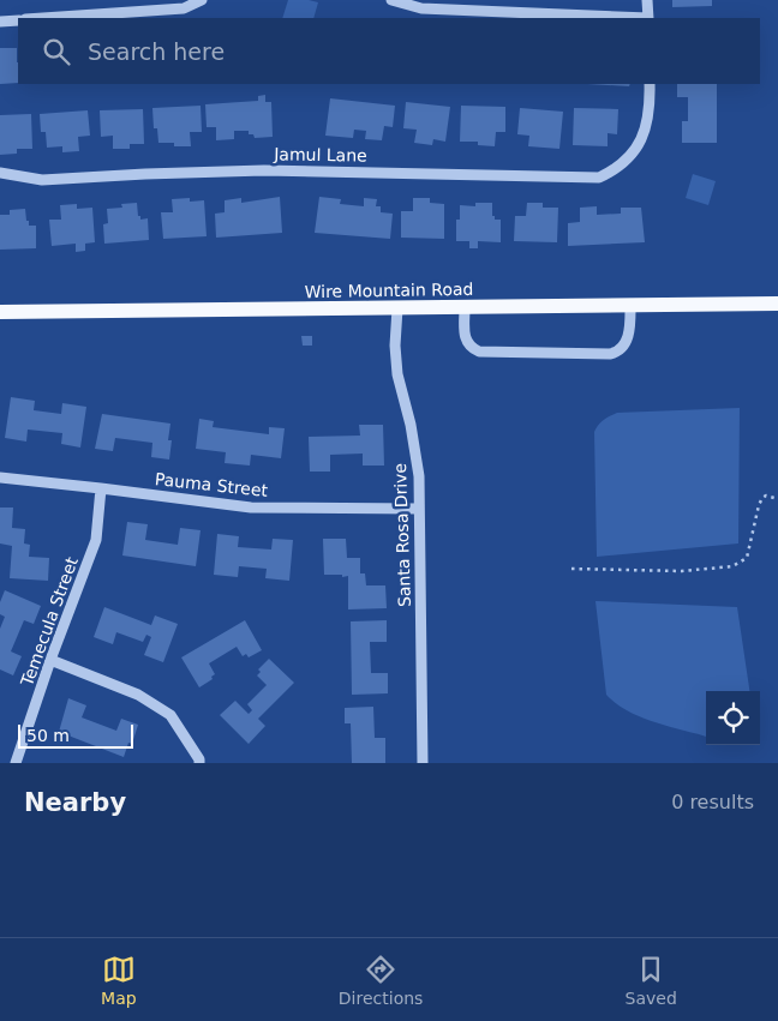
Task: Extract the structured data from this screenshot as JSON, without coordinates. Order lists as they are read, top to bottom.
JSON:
{
  "streets": {
    "main road": ["Wire Mountain Road"],
    "street": [
      "Jamul Lane",
      "Pauma Street",
      "Santa Rosa Drive",
      "Temecula Street"
    ]
  },
  "crossings": [
    ["Wire Mountain Road", "Santa Rosa Drive"],
    ["Pauma Street", "Santa Rosa Drive"],
    ["Pauma Street", "Temecula Street"]
  ],
  "scale_bar": "50 m",
  "page": {
    "search": "Search here",
    "scale": "50 m",
    "heading": ["Nearby", "0 results"],
    "nav": ["Map", "Directions", "Saved"]
  }
}
